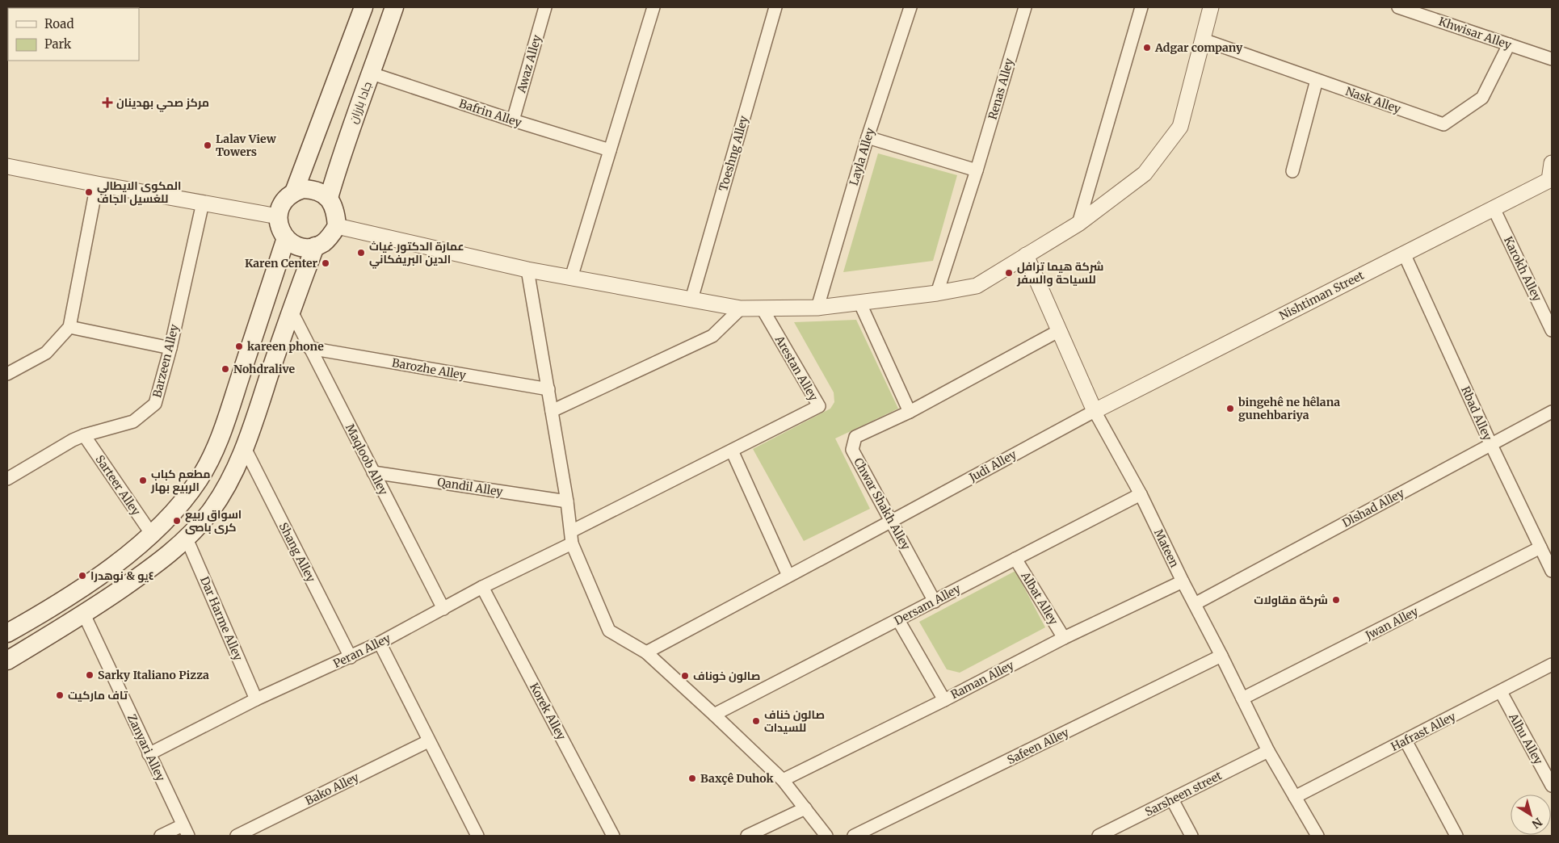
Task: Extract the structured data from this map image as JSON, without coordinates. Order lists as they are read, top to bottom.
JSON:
{
  "streets": {
    "main road": ["جادا بارزان"],
    "street": [
      "Khwisar Alley",
      "Awaz Alley",
      "Renas Alley",
      "Nask Alley",
      "Bafrin Alley",
      "Toeshng Alley",
      "Layla Alley",
      "Karokh Alley",
      "Nishtiman Street",
      "Barzeen Alley",
      "Arestan Alley",
      "Barozhe Alley",
      "Rbad Alley",
      "Maqloob Alley",
      "Judi Alley",
      "Sarteer Alley",
      "Qandil Alley",
      "Chwar Shakh Alley",
      "Dlshad Alley",
      "Mateen",
      "Shang Alley",
      "Albat Alley",
      "Dersam Alley",
      "Dar Harme Alley",
      "Jwan Alley",
      "Peran Alley",
      "Raman Alley",
      "Korek Alley",
      "Hafrast Alley",
      "Alhu Alley",
      "Safeen Alley",
      "Zanyari Alley",
      "Bako Alley",
      "Sarsheen street"
    ]
  },
  "crossings": [
    ["Khwisar Alley", "Nask Alley"],
    ["Awaz Alley", "Bafrin Alley"],
    ["جادا بارزان", "Bafrin Alley"],
    ["Karokh Alley", "Nishtiman Street"],
    ["Nishtiman Street", "Rbad Alley"],
    ["Nishtiman Street", "Judi Alley"],
    ["Nishtiman Street", "Mateen"],
    ["Barzeen Alley", "Sarteer Alley"],
    ["Arestan Alley", "Peran Alley"],
    ["Barozhe Alley", "Maqloob Alley"],
    ["Rbad Alley", "Dlshad Alley"],
    ["Rbad Alley", "Jwan Alley"],
    ["Maqloob Alley", "Qandil Alley"],
    ["Maqloob Alley", "Peran Alley"],
    ["Judi Alley", "Chwar Shakh Alley"],
    ["Judi Alley", "Mateen"],
    ["Chwar Shakh Alley", "Dersam Alley"],
    ["Dlshad Alley", "Mateen"],
    ["Mateen", "Dersam Alley"],
    ["Mateen", "Jwan Alley"],
    ["Mateen", "Raman Alley"],
    ["Mateen", "Hafrast Alley"],
    ["Mateen", "Safeen Alley"],
    ["Mateen", "Sarsheen street"],
    ["Shang Alley", "Peran Alley"],
    ["Albat Alley", "Dersam Alley"],
    ["Albat Alley", "Raman Alley"],
    ["Dar Harme Alley", "Peran Alley"],
    ["Peran Alley", "Korek Alley"],
    ["Peran Alley", "Zanyari Alley"],
    ["Hafrast Alley", "Alhu Alley"]
  ],
  "places": {
    "other": [
      "Adgar company",
      "Lalav View Towers",
      "المكوى الايطالي للغسيل الجاف",
      "عمارة الدكتور غياث الدين البريفكاني",
      "Karen Center",
      "شركة هيما ترافل للسياحة والسفر",
      "kareen phone",
      "Nohdralive",
      "bingehê ne hêlana gunehbariya",
      "مطعم كباب الربيع بهار",
      "اسواق ربيع كرى باصى",
      "٤يو & نوهدرا",
      "شركة مقاولات",
      "Sarky Italiano Pizza",
      "صالون خوناف",
      "تاف ماركيت",
      "صالون خناف للسيدات",
      "Baxçê Duhok"
    ],
    "health": ["مركز صحي بهدينان"]
  },
  "legend": ["Road", "Park"],
  "north": "bottom right"
}
